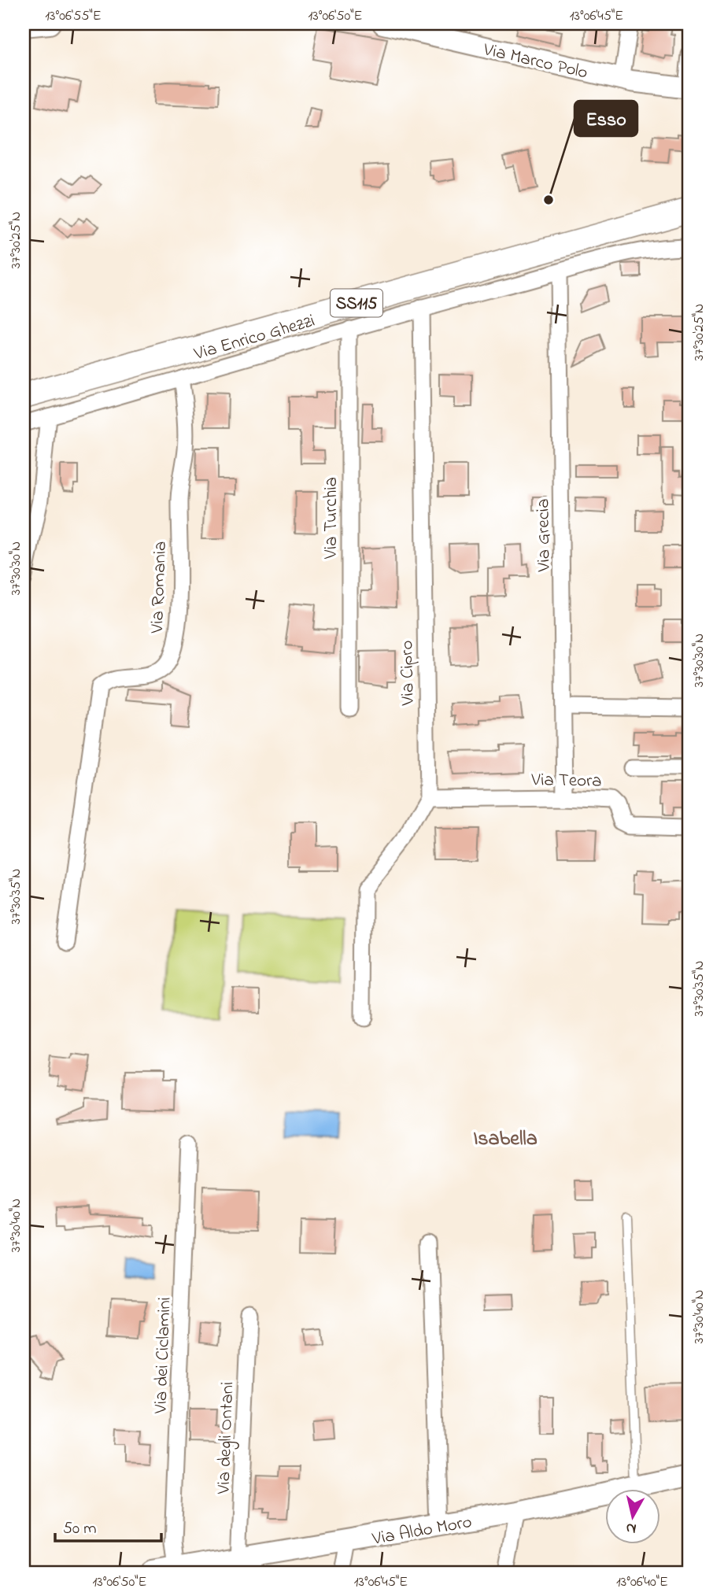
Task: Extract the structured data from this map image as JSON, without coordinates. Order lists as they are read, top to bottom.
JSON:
{
  "streets": {
    "main road": ["SS115"],
    "street": [
      "Via Marco Polo",
      "Via Enrico Ghezzi",
      "Via Turchia",
      "Via Grecia",
      "Via Romania",
      "Via Cipro",
      "Via Teora",
      "Via dei Ciclamini",
      "Via degli Ontani",
      "Via Aldo Moro"
    ]
  },
  "crossings": [
    ["Via Enrico Ghezzi", "Via Turchia"],
    ["Via Enrico Ghezzi", "Via Grecia"],
    ["Via Enrico Ghezzi", "Via Romania"],
    ["Via Enrico Ghezzi", "Via Cipro"],
    ["Via Grecia", "Via Teora"],
    ["Via Cipro", "Via Teora"],
    ["Via dei Ciclamini", "Via Aldo Moro"],
    ["Via degli Ontani", "Via Aldo Moro"]
  ],
  "districts": ["Isabella"],
  "places": ["Esso"],
  "scale_bar": "50 m",
  "north": "bottom",
  "coordinates": [
    "13°06'55\"E",
    "13°06'50\"E",
    "13°06'45\"E",
    "37°30'25\"N",
    "37°30'30\"N",
    "37°30'35\"N",
    "37°30'40\"N",
    "13°06'40\"E"
  ]
}
